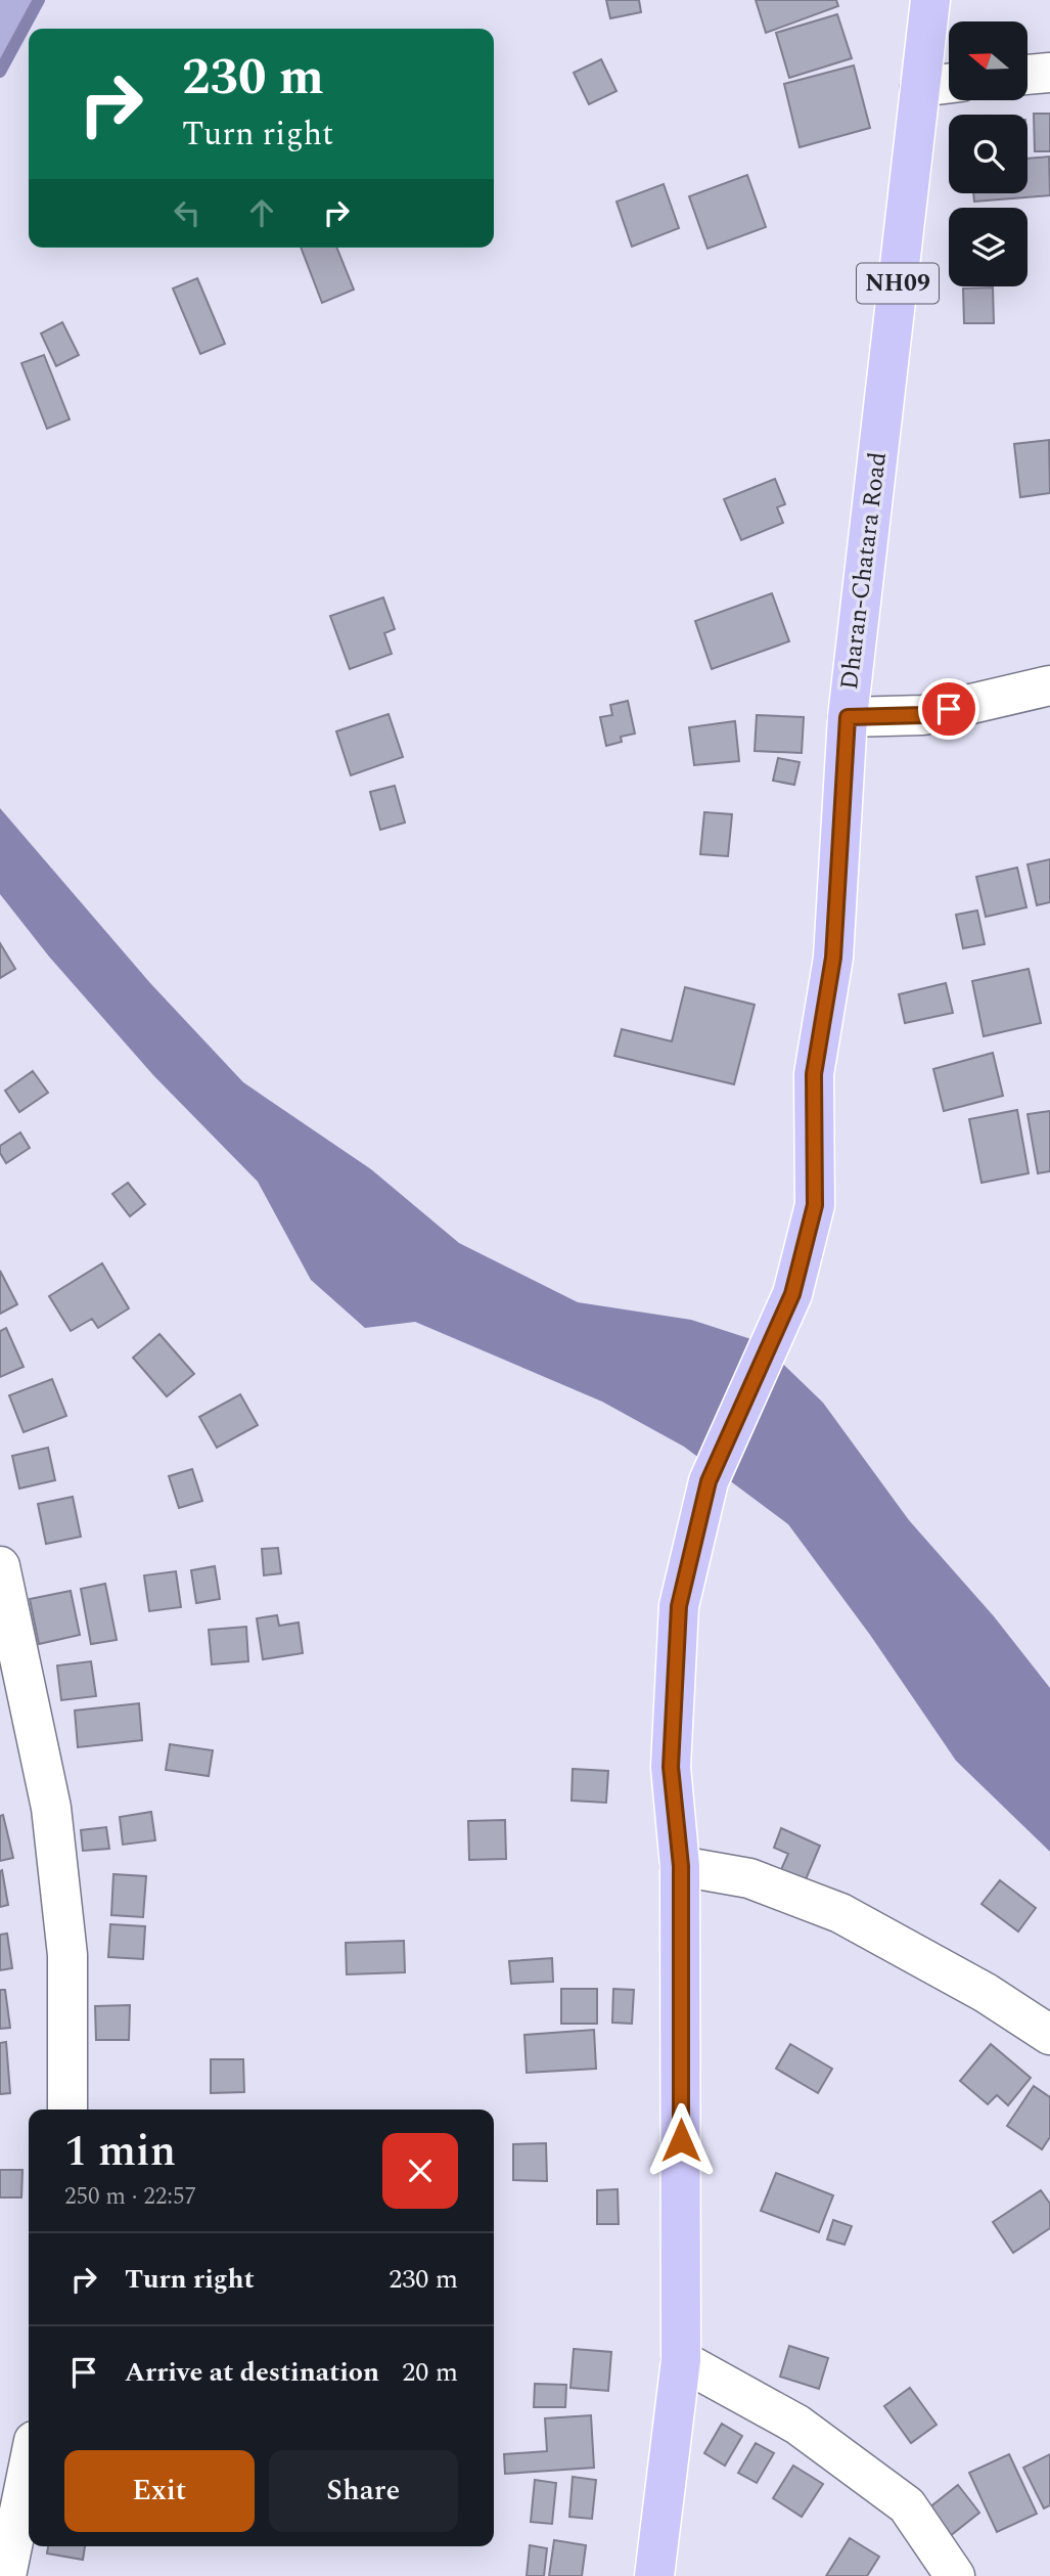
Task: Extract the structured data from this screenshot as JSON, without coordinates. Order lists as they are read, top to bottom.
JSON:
{
  "streets": {
    "main road": ["NH09", "Dharan-Chatara Road"]
  },
  "north": "left",
  "page": {
    "turn": ["230 m", "Turn right"],
    "heading": ["1 min", "250 m · 22:57"],
    "list": [
      {
        "name": "Turn right",
        "value": "230 m"
      },
      {
        "name": "Arrive at destination",
        "value": "20 m"
      }
    ],
    "buttons": ["Exit", "Share"]
  }
}
